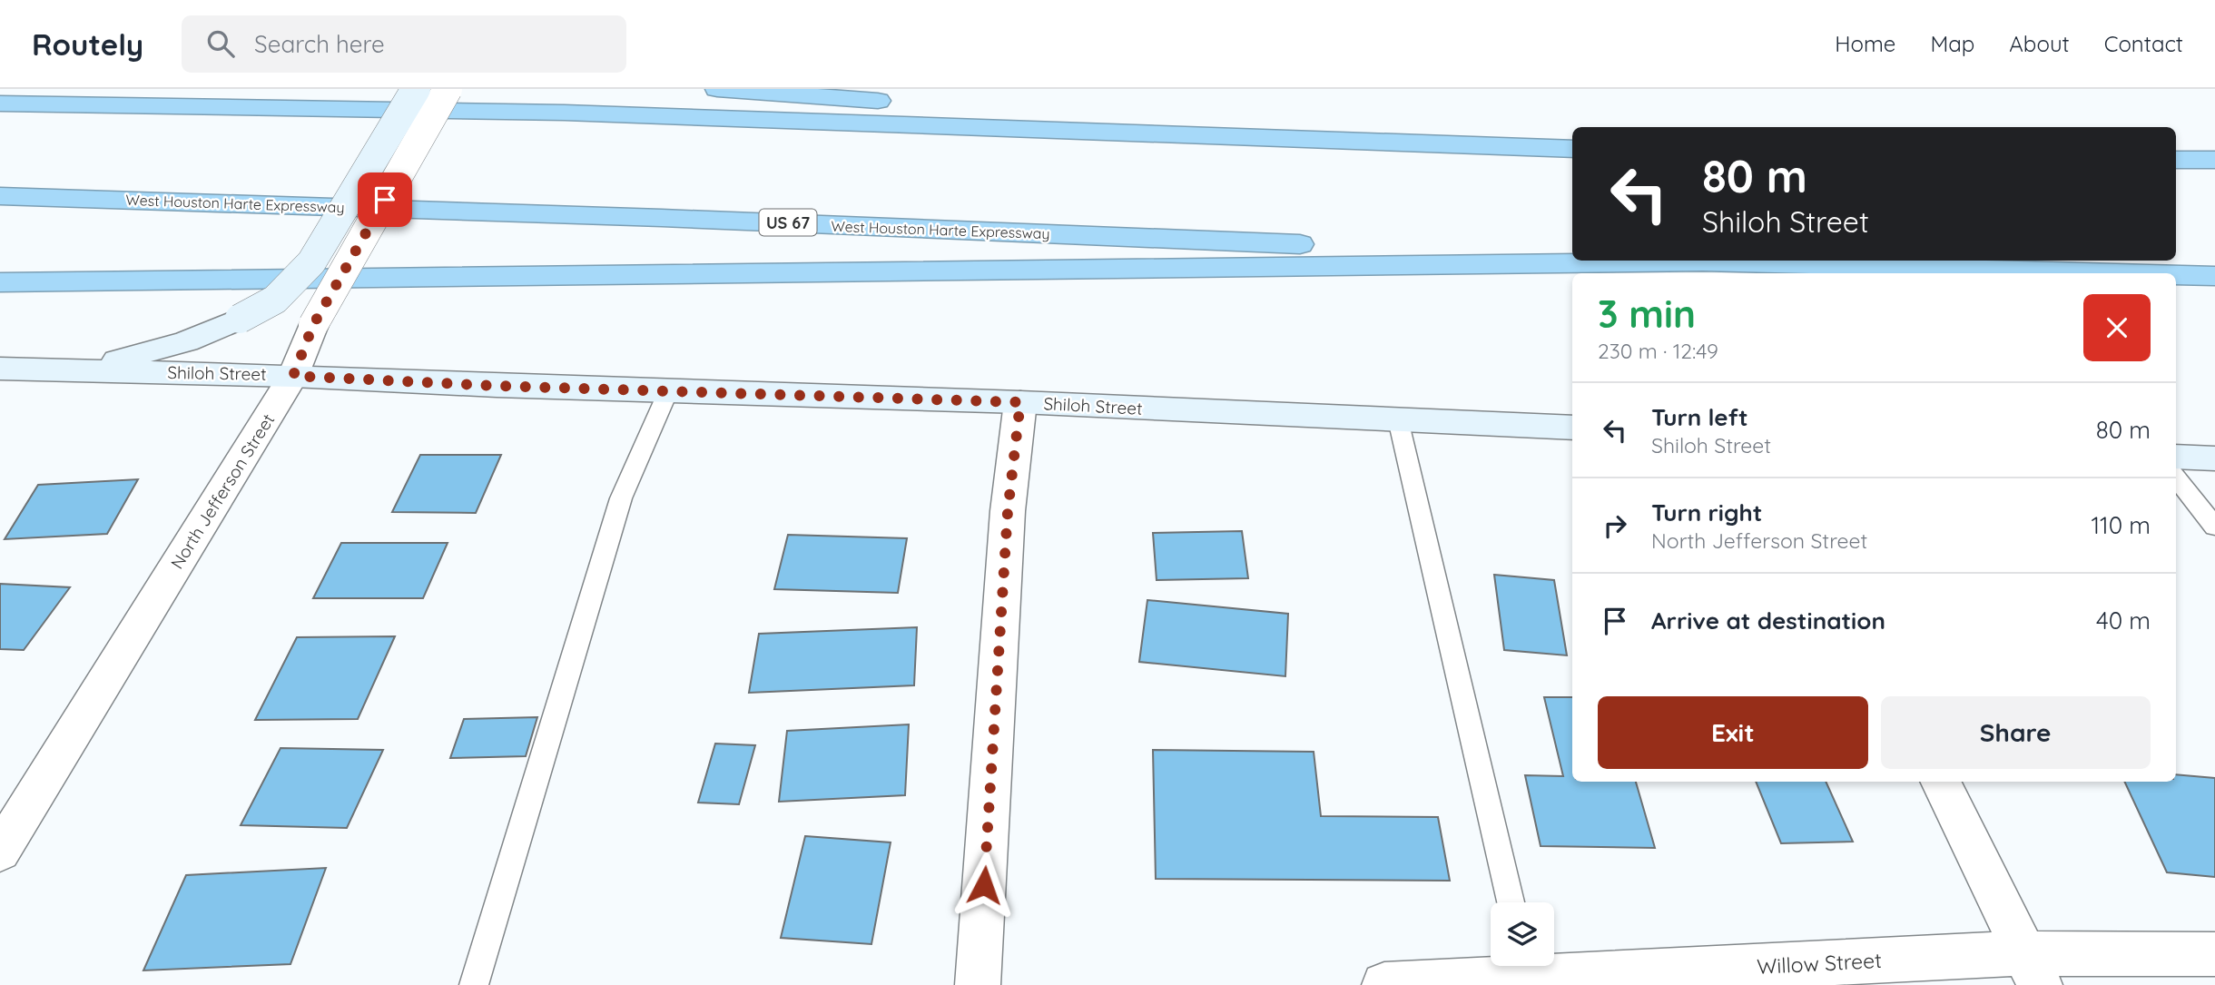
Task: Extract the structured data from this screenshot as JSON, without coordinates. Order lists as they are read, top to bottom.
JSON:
{
  "streets": {
    "highway": ["West Houston Harte Expressway", "US 67"],
    "main road": ["Shiloh Street"],
    "street": ["North Jefferson Street", "Willow Street"]
  },
  "crossings": [
    ["Shiloh Street", "North Jefferson Street"]
  ],
  "page": {
    "header": "Routely",
    "search": "Search here",
    "nav": [
      "Home",
      "Map",
      "About",
      "Contact"
    ],
    "turn": ["80 m", "Shiloh Street"],
    "heading": ["3 min", "230 m · 12:49"],
    "list": [
      {
        "name": "Turn left",
        "note": "Shiloh Street",
        "value": "80 m"
      },
      {
        "name": "Turn right",
        "note": "North Jefferson Street",
        "value": "110 m"
      },
      {
        "name": "Arrive at destination",
        "value": "40 m"
      }
    ],
    "buttons": ["Exit", "Share"]
  }
}
